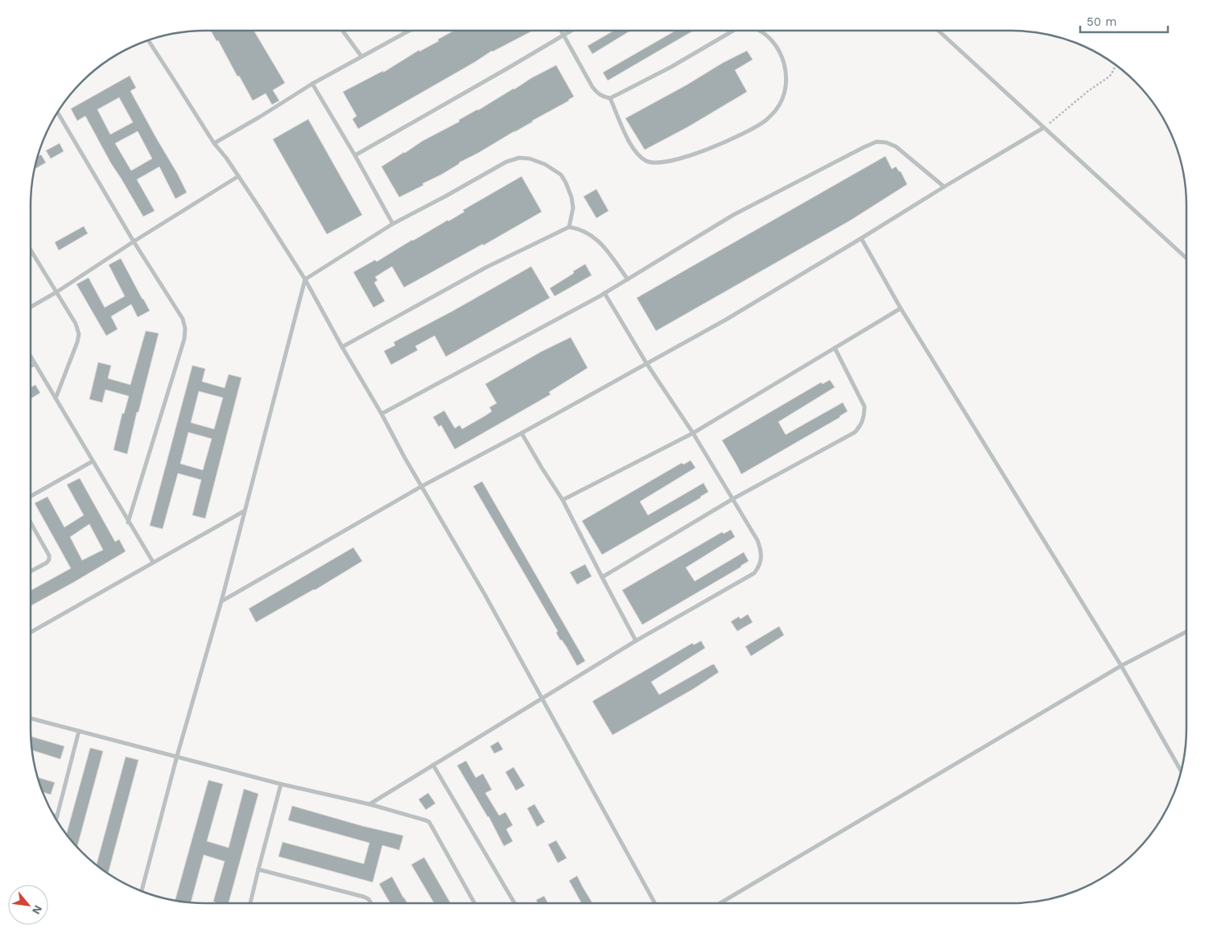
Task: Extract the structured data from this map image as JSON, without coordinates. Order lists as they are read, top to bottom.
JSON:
{
  "scale_bar": "50 m",
  "north": "bottom right"
}
